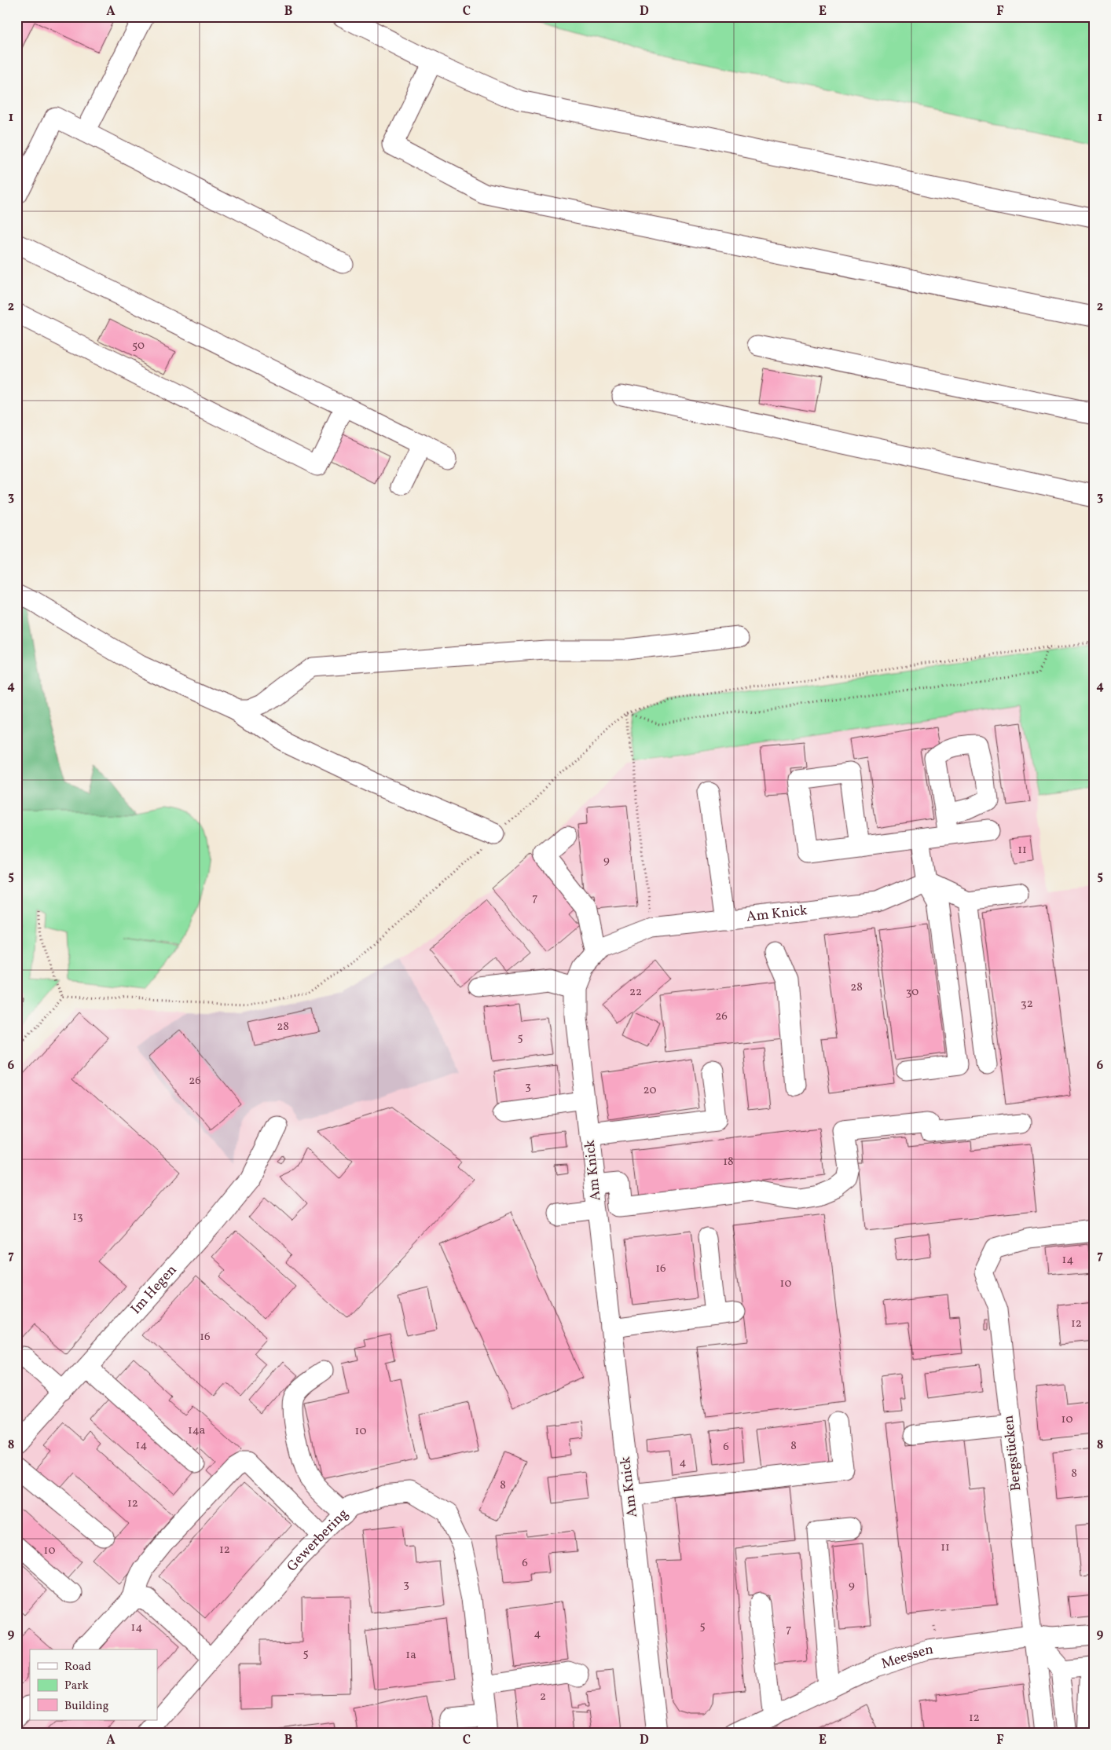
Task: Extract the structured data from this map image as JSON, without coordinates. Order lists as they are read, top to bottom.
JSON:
{
  "streets": {
    "street": [
      "Am Knick",
      "Im Hegen",
      "Bergstücken",
      "Gewerbering",
      "Meessen"
    ]
  },
  "crossings": [
    ["Bergstücken", "Meessen"]
  ],
  "house_numbers": [
    "50",
    "11",
    "9",
    "7",
    "28",
    "22",
    "30",
    "32",
    "26",
    "28",
    "5",
    "26",
    "3",
    "20",
    "18",
    "13",
    "14",
    "16",
    "10",
    "12",
    "16",
    "10",
    "14a",
    "10",
    "14",
    "8",
    "6",
    "4",
    "8",
    "8",
    "12",
    "11",
    "12",
    "10",
    "6",
    "3",
    "9",
    "5",
    "14",
    "7",
    "4",
    "5",
    "1a",
    "2",
    "12"
  ],
  "legend": ["Road", "Park", "Building"],
  "grid": {
    "columns": [
      "A",
      "B",
      "C",
      "D",
      "E",
      "F"
    ],
    "rows": [
      "1",
      "2",
      "3",
      "4",
      "5",
      "6",
      "7",
      "8",
      "9"
    ]
  }
}
